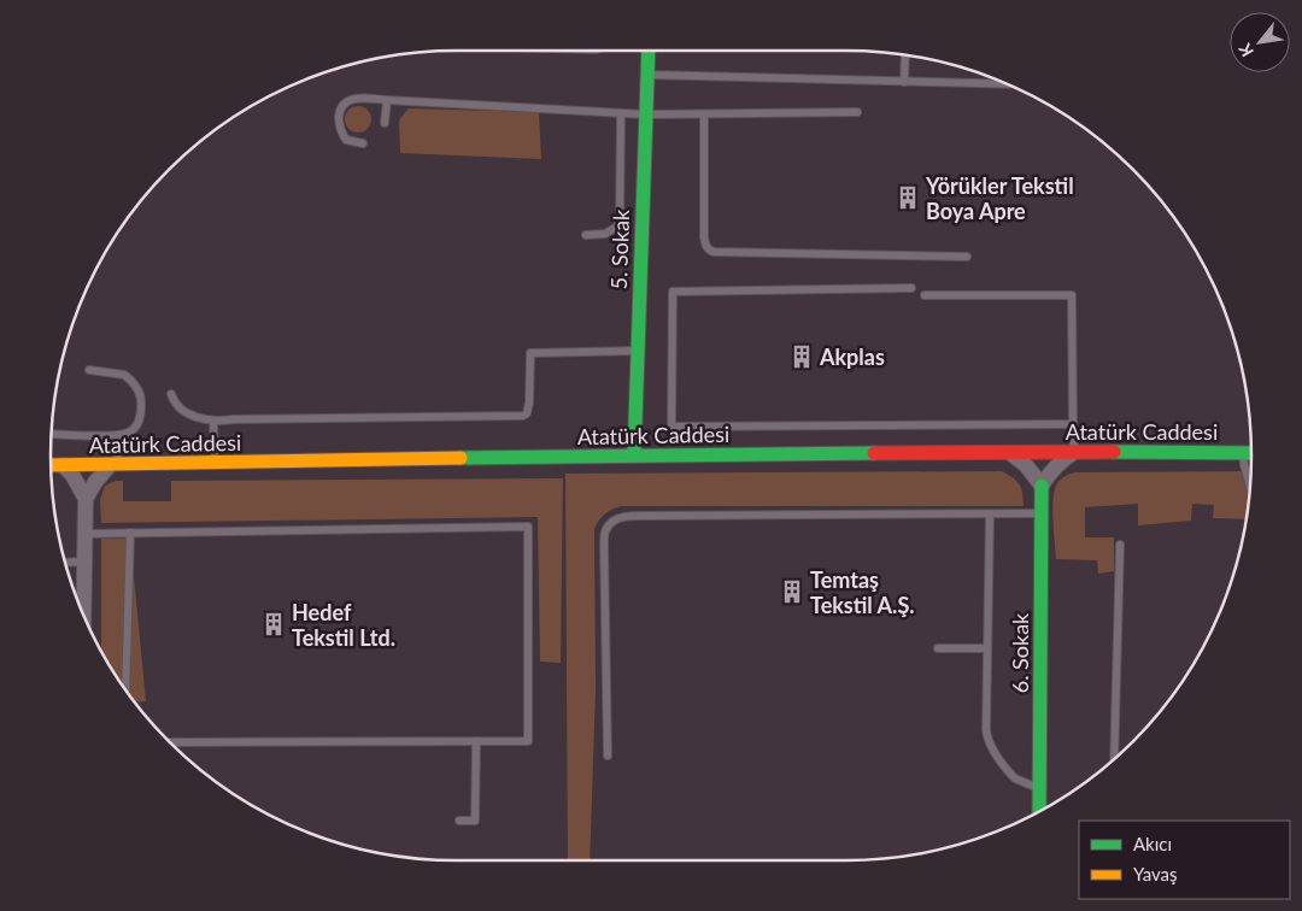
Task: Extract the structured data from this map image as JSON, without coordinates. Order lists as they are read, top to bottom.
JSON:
{
  "streets": {
    "street": ["5. Sokak", "Atatürk Caddesi", "6. Sokak"]
  },
  "crossings": [
    ["5. Sokak", "Atatürk Caddesi"]
  ],
  "places": {
    "building": [
      "Yörükler Tekstil Boya Apre",
      "Akplas",
      "Temtaş Tekstil A.Ş.",
      "Hedef Tekstil Ltd."
    ]
  },
  "legend": ["Akıcı", "Yavaş"],
  "north": "bottom left"
}
